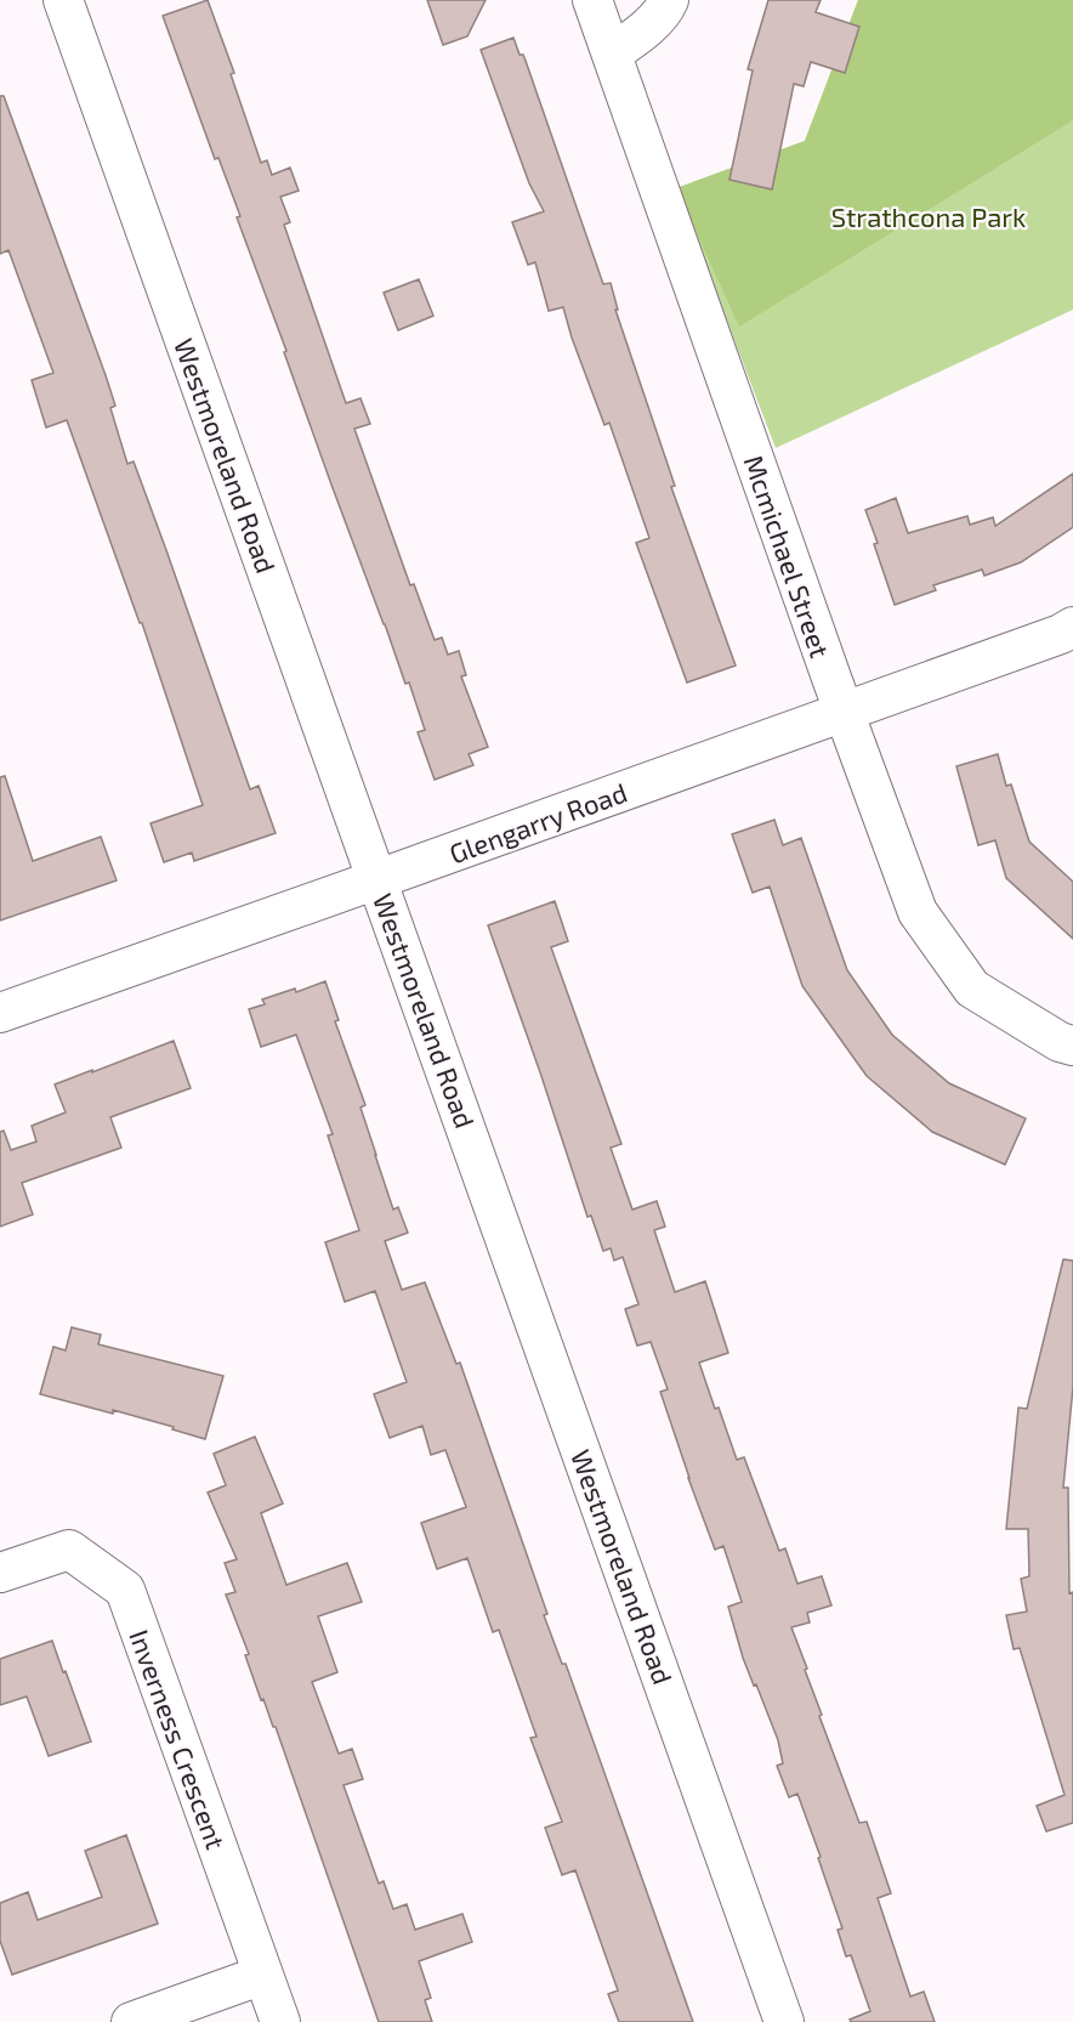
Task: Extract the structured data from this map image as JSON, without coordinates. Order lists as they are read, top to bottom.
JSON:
{
  "streets": {
    "street": [
      "Westmoreland Road",
      "Mcmichael Street",
      "Glengarry Road",
      "Inverness Crescent"
    ]
  },
  "crossings": [
    ["Westmoreland Road", "Glengarry Road"],
    ["Mcmichael Street", "Glengarry Road"]
  ],
  "parks": ["Strathcona Park"]
}
